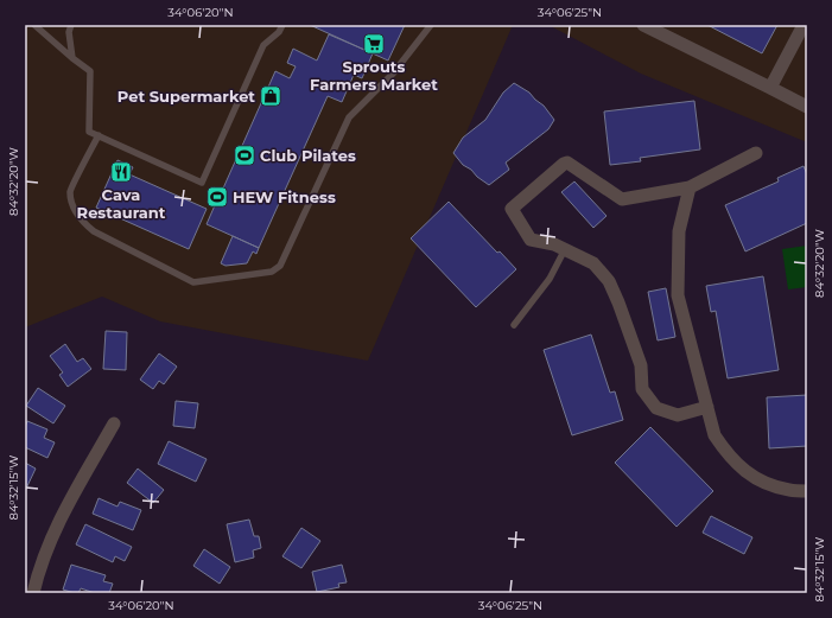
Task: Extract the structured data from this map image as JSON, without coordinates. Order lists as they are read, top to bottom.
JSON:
{
  "places": {
    "supermarket": ["Sprouts Farmers Market"],
    "shop": ["Pet Supermarket"],
    "sports": ["Club Pilates", "HEW Fitness"],
    "restaurant": ["Cava Restaurant"]
  },
  "coordinates": [
    "34°06'20\"N",
    "34°06'25\"N",
    "84°32'20\"W",
    "84°32'15\"W"
  ]
}
